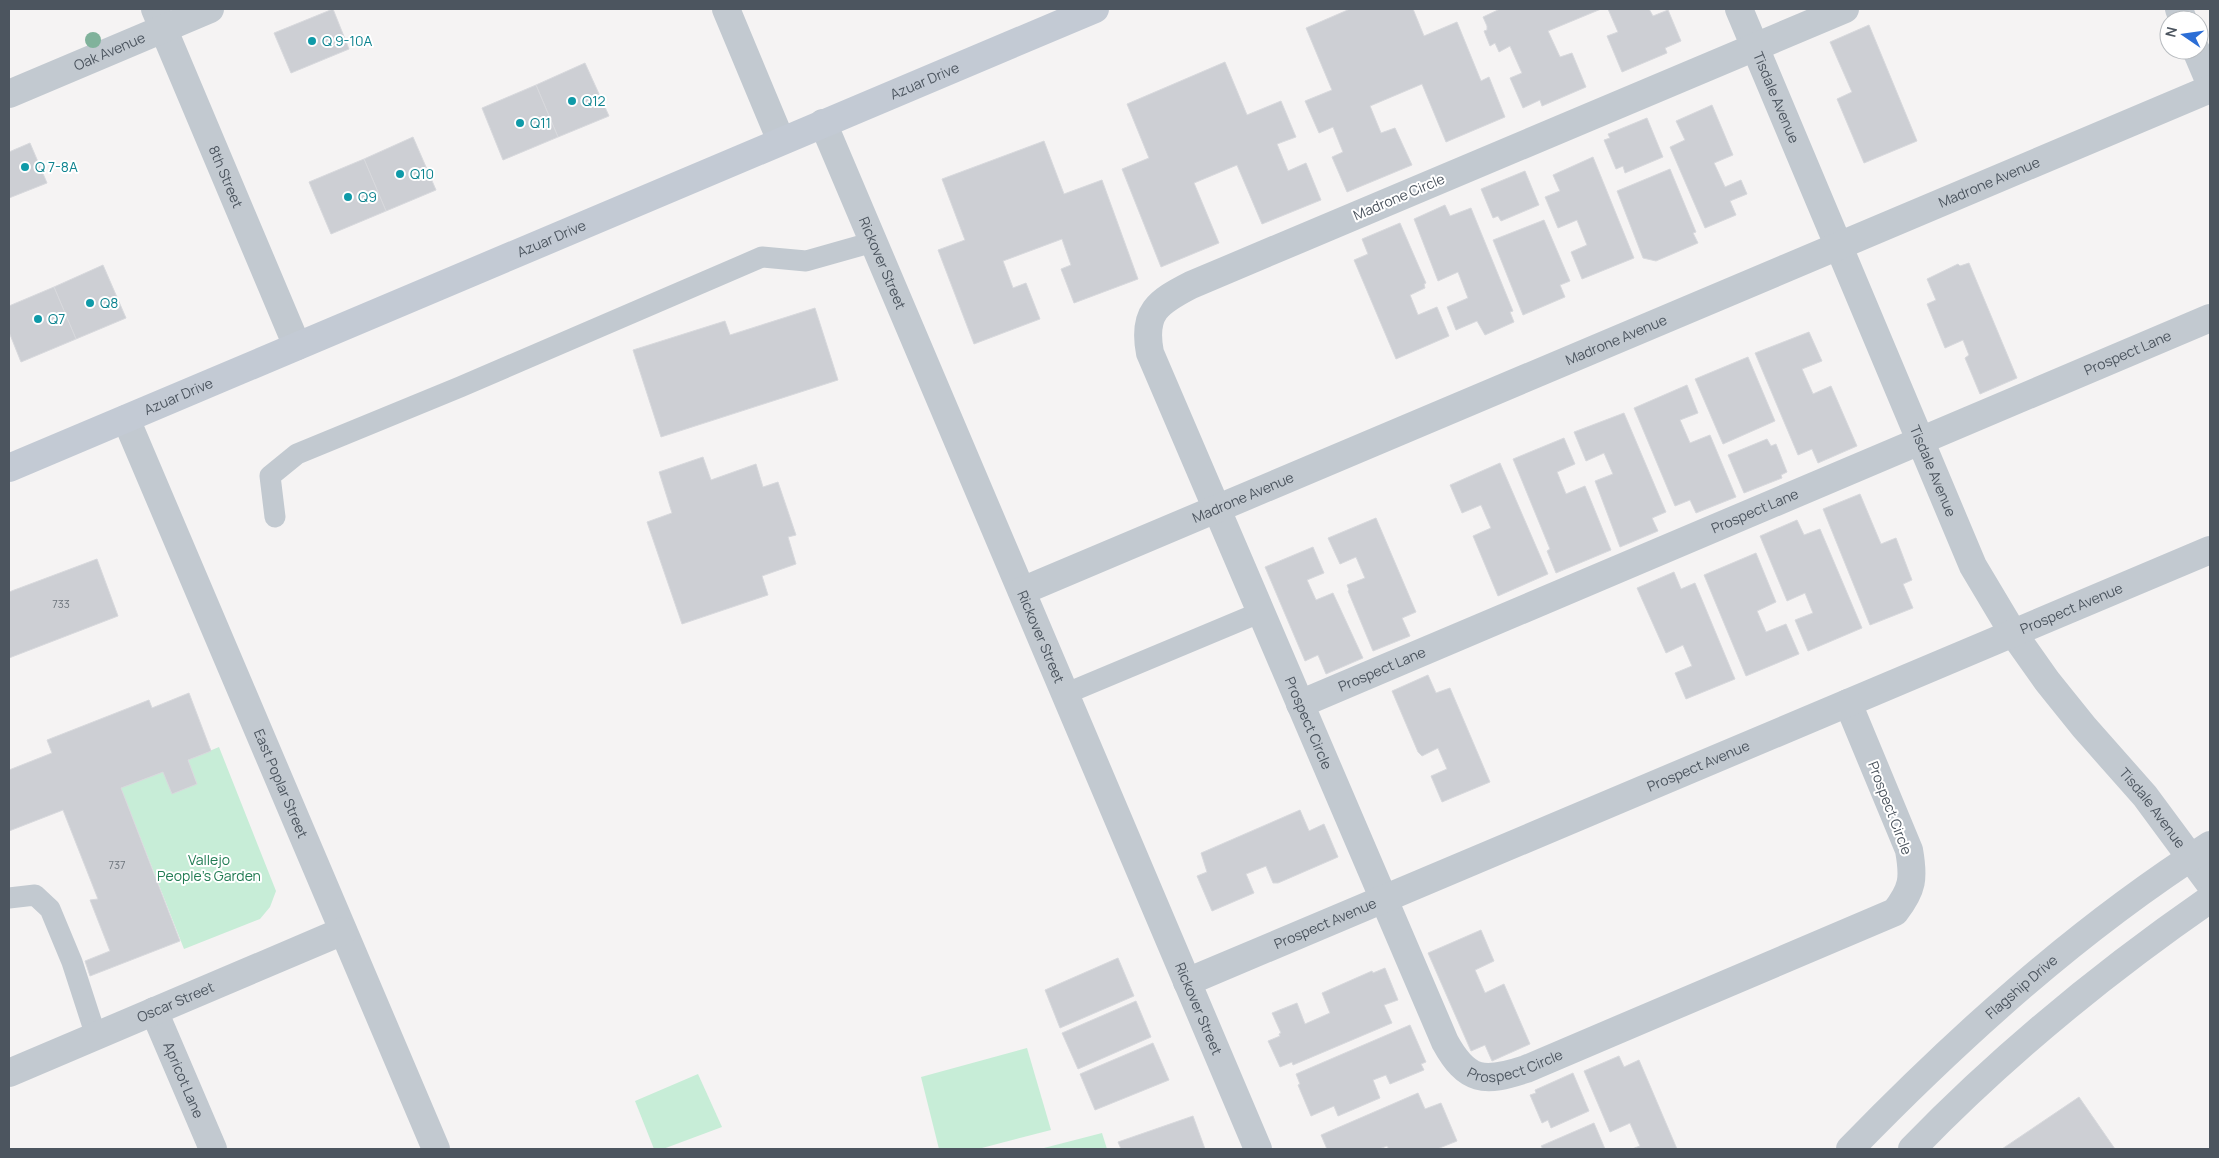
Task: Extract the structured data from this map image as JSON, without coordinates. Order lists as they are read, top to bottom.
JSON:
{
  "streets": {
    "main road": ["Azuar Drive"],
    "street": [
      "Oak Avenue",
      "Tisdale Avenue",
      "8th Street",
      "Madrone Avenue",
      "Madrone Circle",
      "Rickover Street",
      "Prospect Lane",
      "Prospect Avenue",
      "Prospect Circle",
      "East Poplar Street",
      "Flagship Drive",
      "Oscar Street",
      "Apricot Lane"
    ]
  },
  "crossings": [
    ["Oak Avenue", "8th Street"],
    ["Azuar Drive", "8th Street"],
    ["Azuar Drive", "Rickover Street"],
    ["Azuar Drive", "East Poplar Street"],
    ["Tisdale Avenue", "Madrone Avenue"],
    ["Tisdale Avenue", "Madrone Circle"],
    ["Tisdale Avenue", "Prospect Lane"],
    ["Tisdale Avenue", "Prospect Avenue"],
    ["Tisdale Avenue", "Flagship Drive"],
    ["Madrone Avenue", "Madrone Circle"],
    ["Madrone Avenue", "Rickover Street"],
    ["Madrone Avenue", "Prospect Circle"],
    ["Madrone Circle", "Prospect Circle"],
    ["Rickover Street", "Prospect Avenue"],
    ["Prospect Lane", "Prospect Circle"],
    ["Prospect Avenue", "Prospect Circle"],
    ["East Poplar Street", "Oscar Street"],
    ["Oscar Street", "Apricot Lane"]
  ],
  "parks": ["Vallejo People's Garden"],
  "places": [
    "Q 9-10A",
    "Q12",
    "Q11",
    "Q 7-8A",
    "Q10",
    "Q9",
    "Q8",
    "Q7"
  ],
  "house_numbers": ["733", "737"],
  "north": "left"
}
